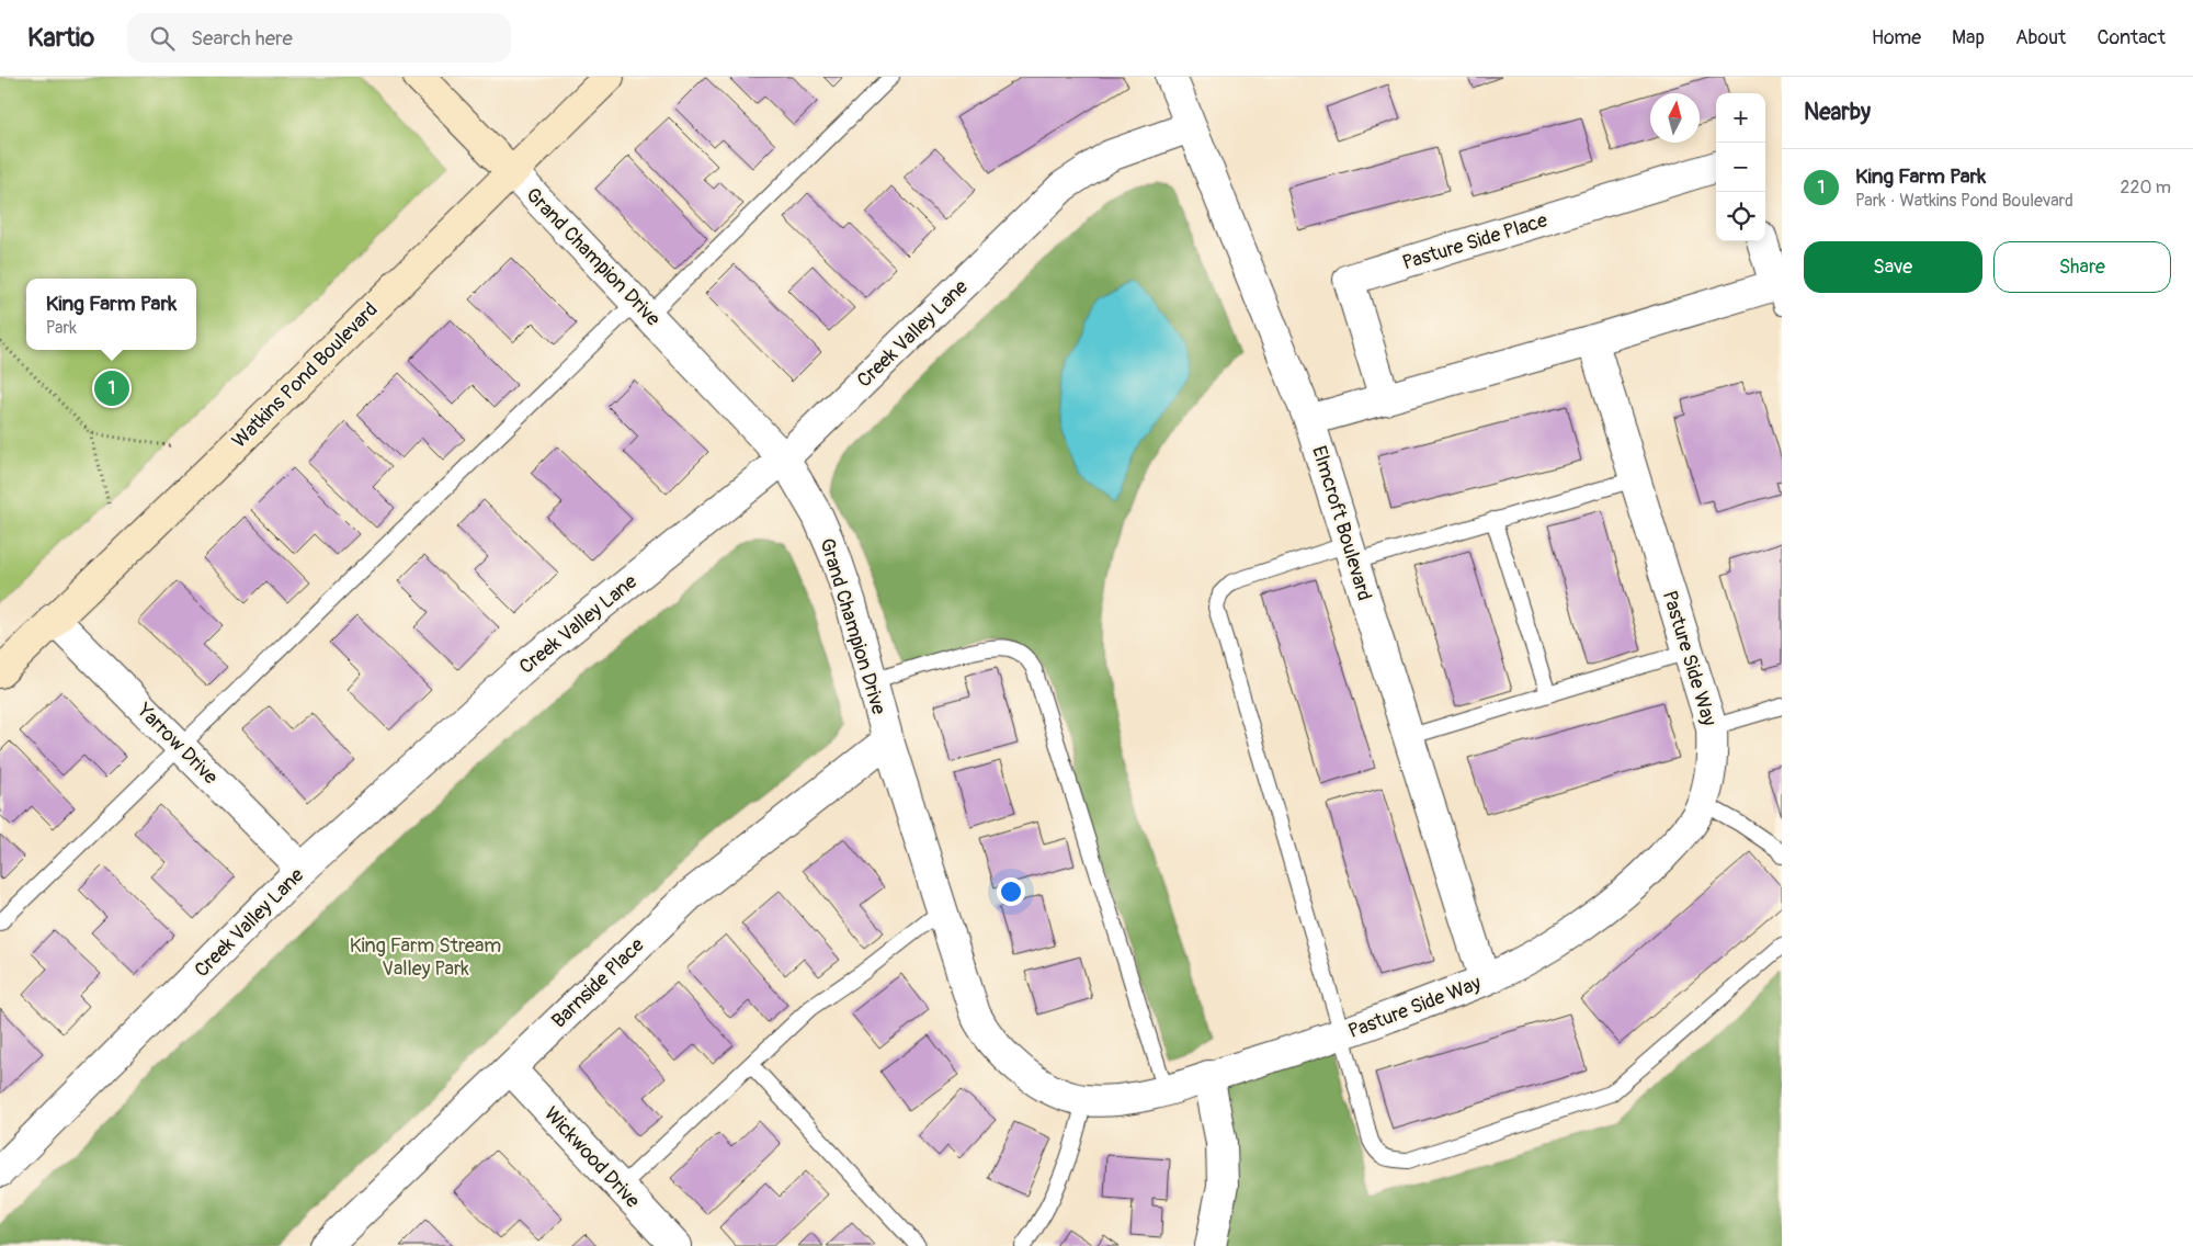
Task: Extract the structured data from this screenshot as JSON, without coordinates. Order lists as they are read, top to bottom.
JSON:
{
  "streets": {
    "street": [
      "Pasture Side Place",
      "Grand Champion Drive",
      "Creek Valley Lane",
      "Watkins Pond Boulevard",
      "Elmcroft Boulevard",
      "Pasture Side Way",
      "Yarrow Drive",
      "Barnside Place",
      "Wickwood Drive"
    ]
  },
  "crossings": [
    ["Grand Champion Drive", "Creek Valley Lane"],
    ["Grand Champion Drive", "Watkins Pond Boulevard"],
    ["Grand Champion Drive", "Pasture Side Way"],
    ["Grand Champion Drive", "Barnside Place"],
    ["Creek Valley Lane", "Elmcroft Boulevard"],
    ["Creek Valley Lane", "Yarrow Drive"],
    ["Watkins Pond Boulevard", "Yarrow Drive"],
    ["Elmcroft Boulevard", "Pasture Side Way"],
    ["Barnside Place", "Wickwood Drive"]
  ],
  "parks": ["King Farm Stream Valley Park"],
  "north": "top",
  "page": {
    "header": "Kartio",
    "search": "Search here",
    "nav": [
      "Home",
      "Map",
      "About",
      "Contact"
    ],
    "heading": "Nearby",
    "map_buttons": ["+", "−"],
    "list": [
      {
        "mark": "1",
        "name": "King Farm Park",
        "note": "Park · Watkins Pond Boulevard",
        "value": "220 m"
      }
    ],
    "buttons": ["Save", "Share"],
    "popup": ["King Farm Park", "Park"],
    "pins": "1"
  }
}
